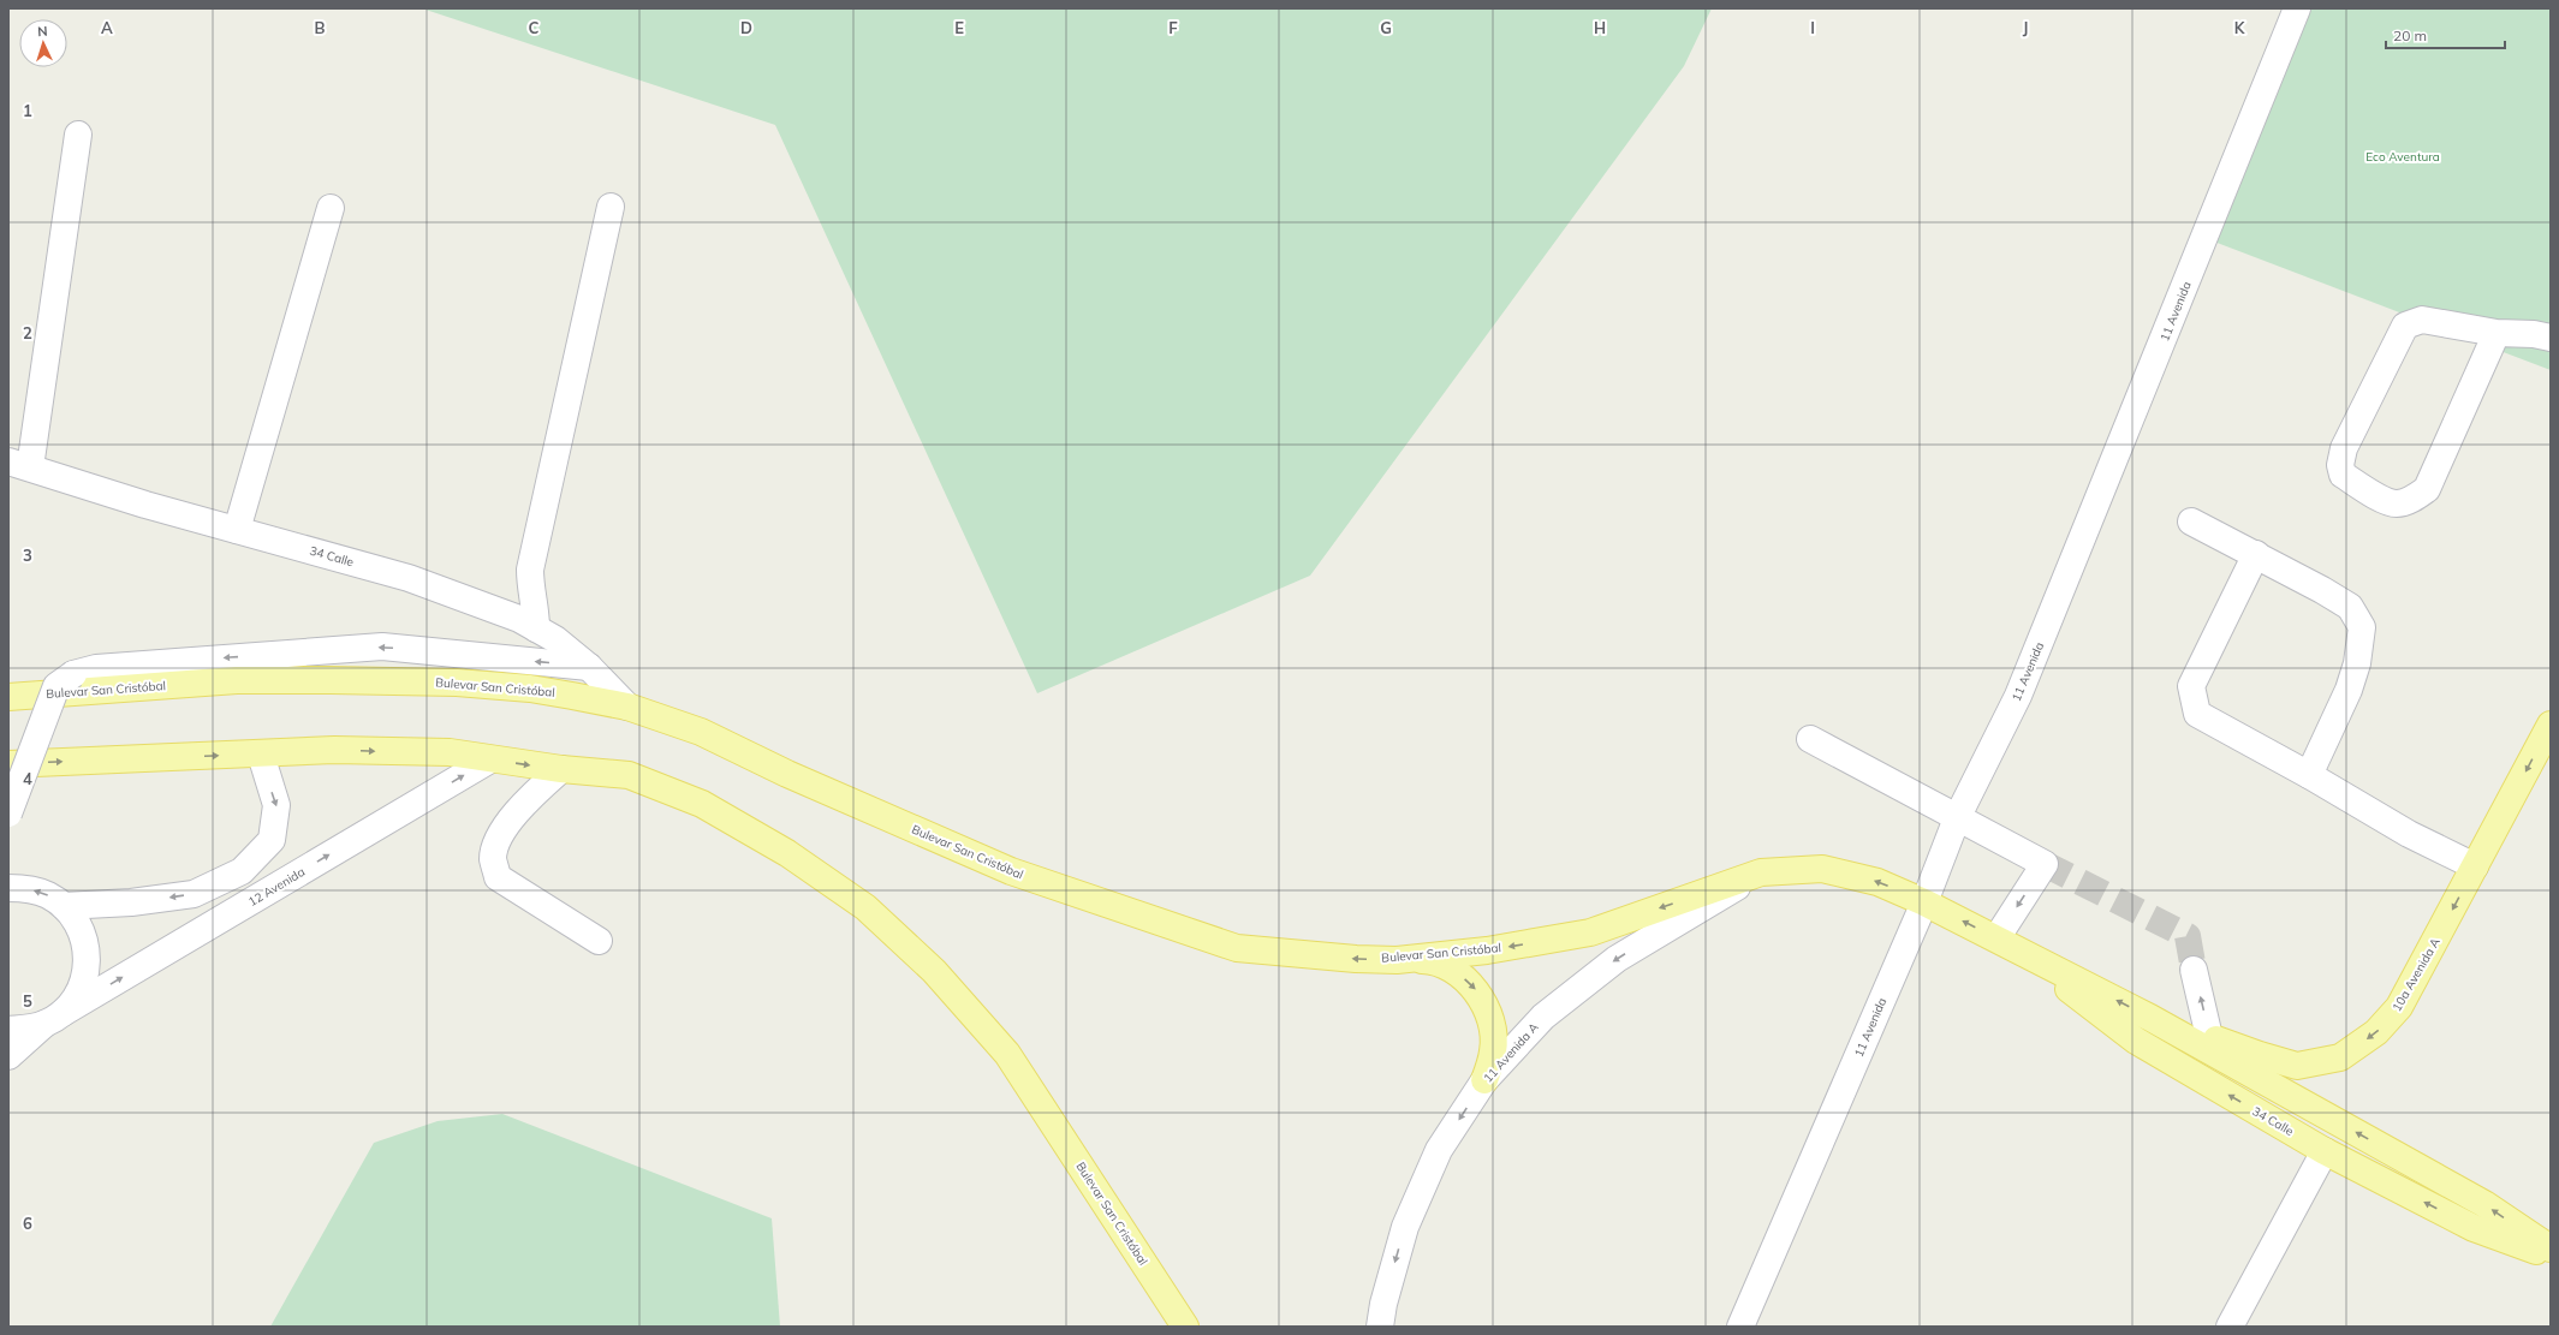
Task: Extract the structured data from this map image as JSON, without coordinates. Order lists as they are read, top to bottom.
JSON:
{
  "streets": {
    "main road": ["34 Calle", "Bulevar San Cristóbal", "10a Avenida A"],
    "street": ["11 Avenida", "12 Avenida", "11 Avenida A"]
  },
  "crossings": [
    ["11 Avenida", "34 Calle"],
    ["11 Avenida", "Bulevar San Cristóbal"],
    ["34 Calle", "Bulevar San Cristóbal"],
    ["34 Calle", "10a Avenida A"],
    ["Bulevar San Cristóbal", "12 Avenida"],
    ["Bulevar San Cristóbal", "11 Avenida A"]
  ],
  "one_way": [
    "34 Calle",
    "12 Avenida",
    "10a Avenida A",
    "11 Avenida A"
  ],
  "parks": ["Eco Aventura"],
  "scale_bar": "20 m",
  "north": "top",
  "grid": {
    "columns": [
      "A",
      "B",
      "C",
      "D",
      "E",
      "F",
      "G",
      "H",
      "I",
      "J",
      "K"
    ],
    "rows": [
      "1",
      "2",
      "3",
      "4",
      "5",
      "6"
    ]
  }
}
